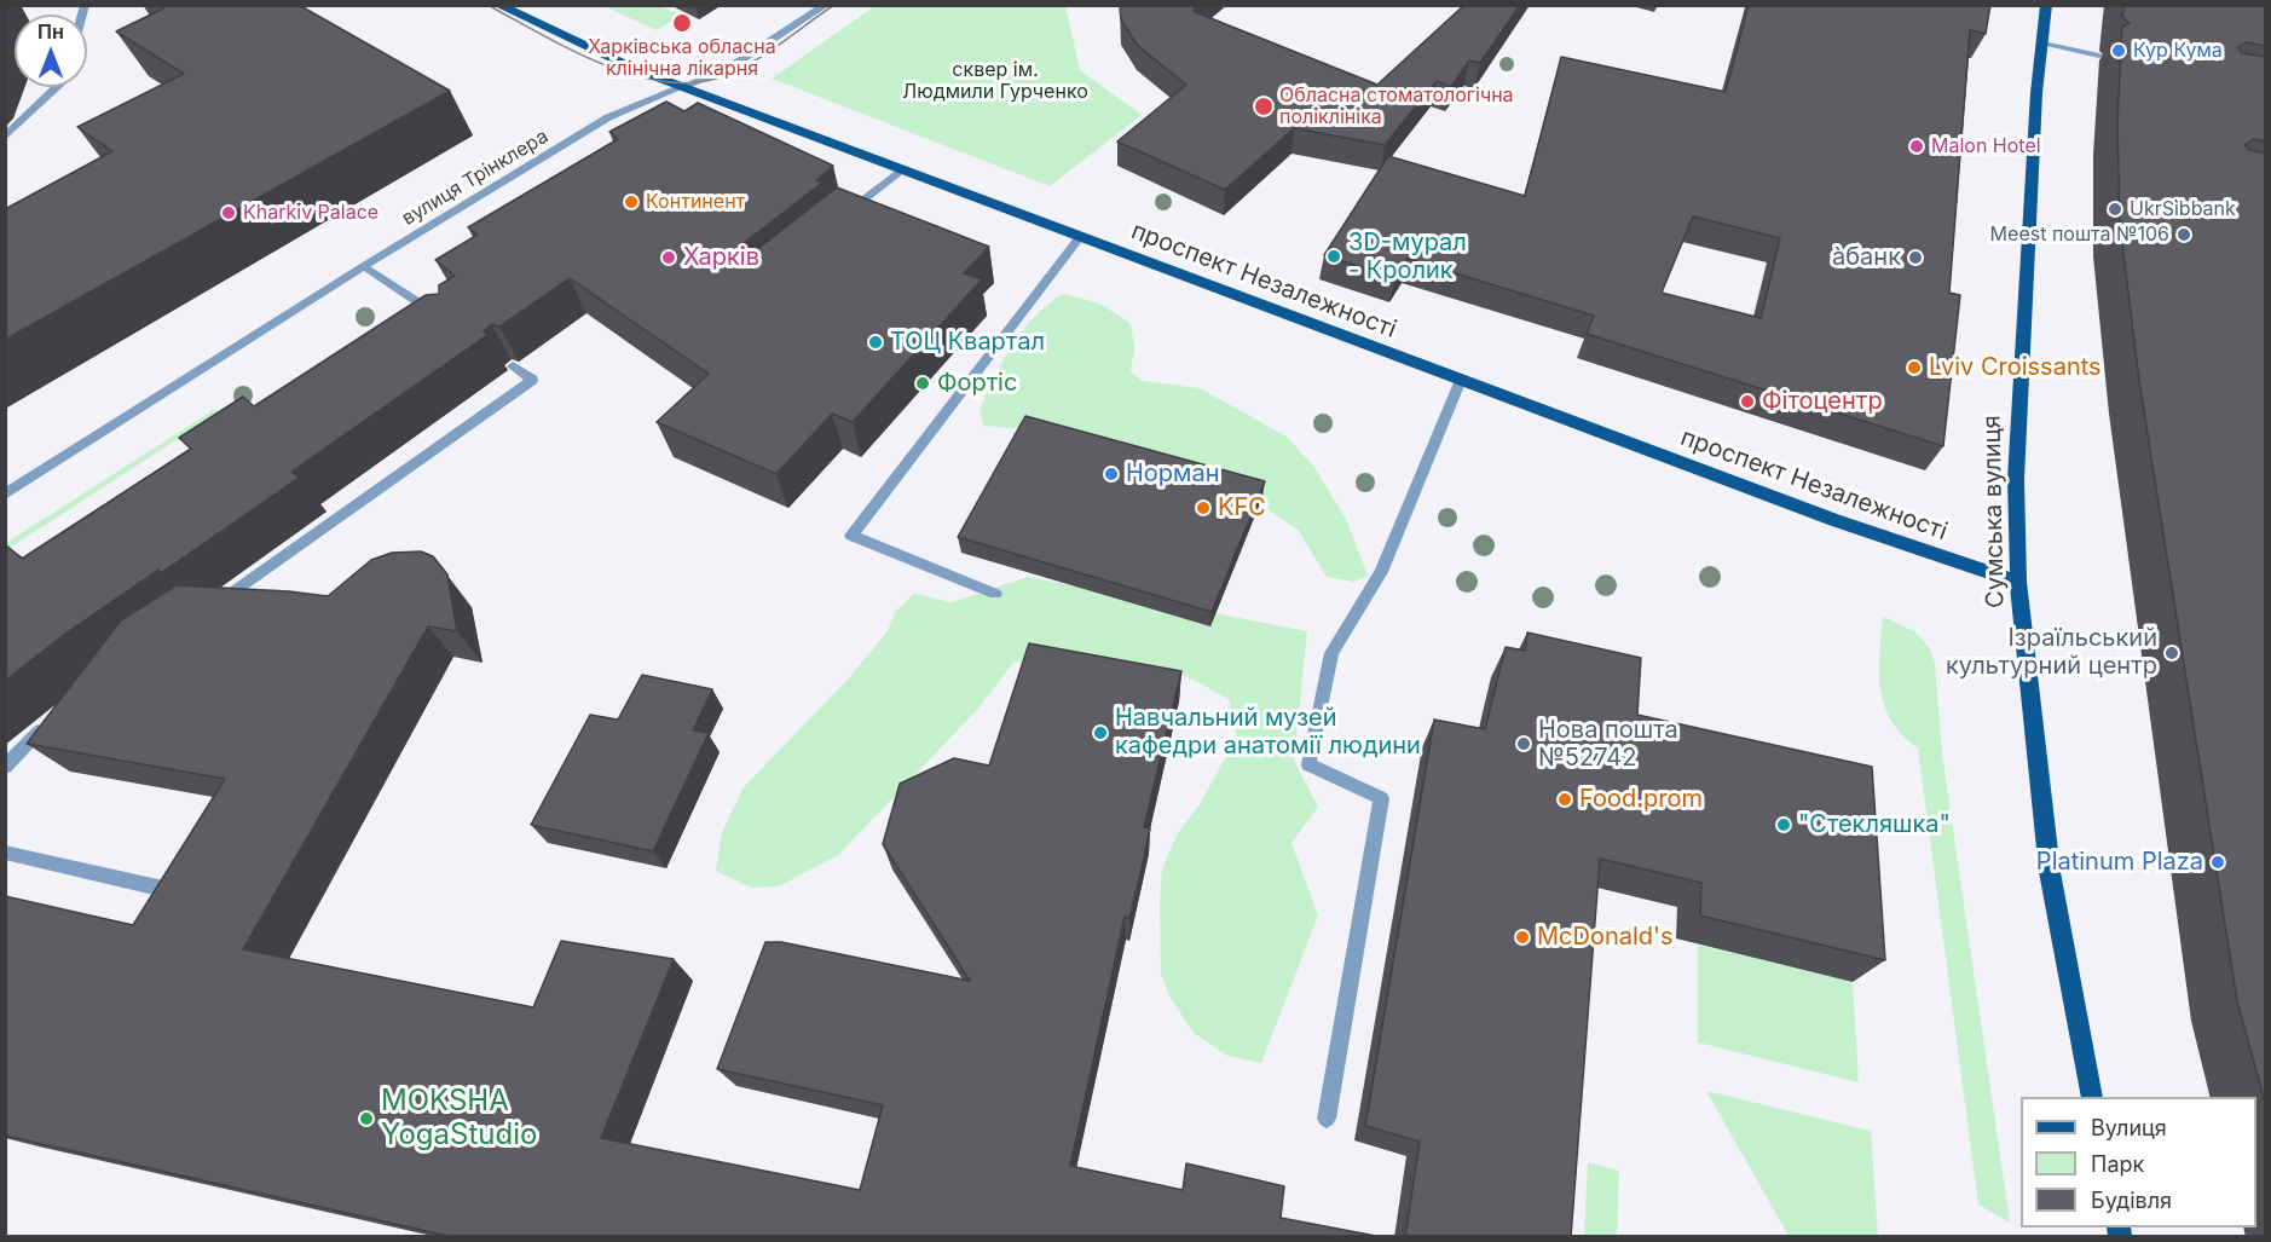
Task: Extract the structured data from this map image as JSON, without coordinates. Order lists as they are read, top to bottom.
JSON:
{
  "streets": {
    "main road": ["проспект Незалежності", "Сумська вулиця"],
    "street": ["вулиця Трінклера"]
  },
  "crossings": [
    ["вулиця Трінклера", "проспект Незалежності"],
    ["проспект Незалежності", "Сумська вулиця"]
  ],
  "parks": ["сквер ім. Людмили Гурченко"],
  "places": [
    "Харківська обласна клінічна лікарня",
    "Кур Кума",
    "Обласна стоматологічна поліклініка",
    "Malon Hotel",
    "Континент",
    "UkrSibbank",
    "Kharkiv Palace",
    "Meest пошта №106",
    "3D-мурал - Кролик",
    "Харків",
    "а̀банк",
    "ТОЦ Квартал",
    "Lviv Croissants",
    "Фортiс",
    "Фітоцентр",
    "Норман",
    "KFC",
    "Ізраїльський культурний центр",
    "Навчальний музей кафедри анатомії людини",
    "Нова пошта №52742",
    "Food.prom",
    "\"Стекляшка\"",
    "Platinum Plaza",
    "McDonald's",
    "MOKSHA YogaStudio"
  ],
  "legend": ["Вулиця", "Парк", "Будівля"],
  "north": "top"
}
